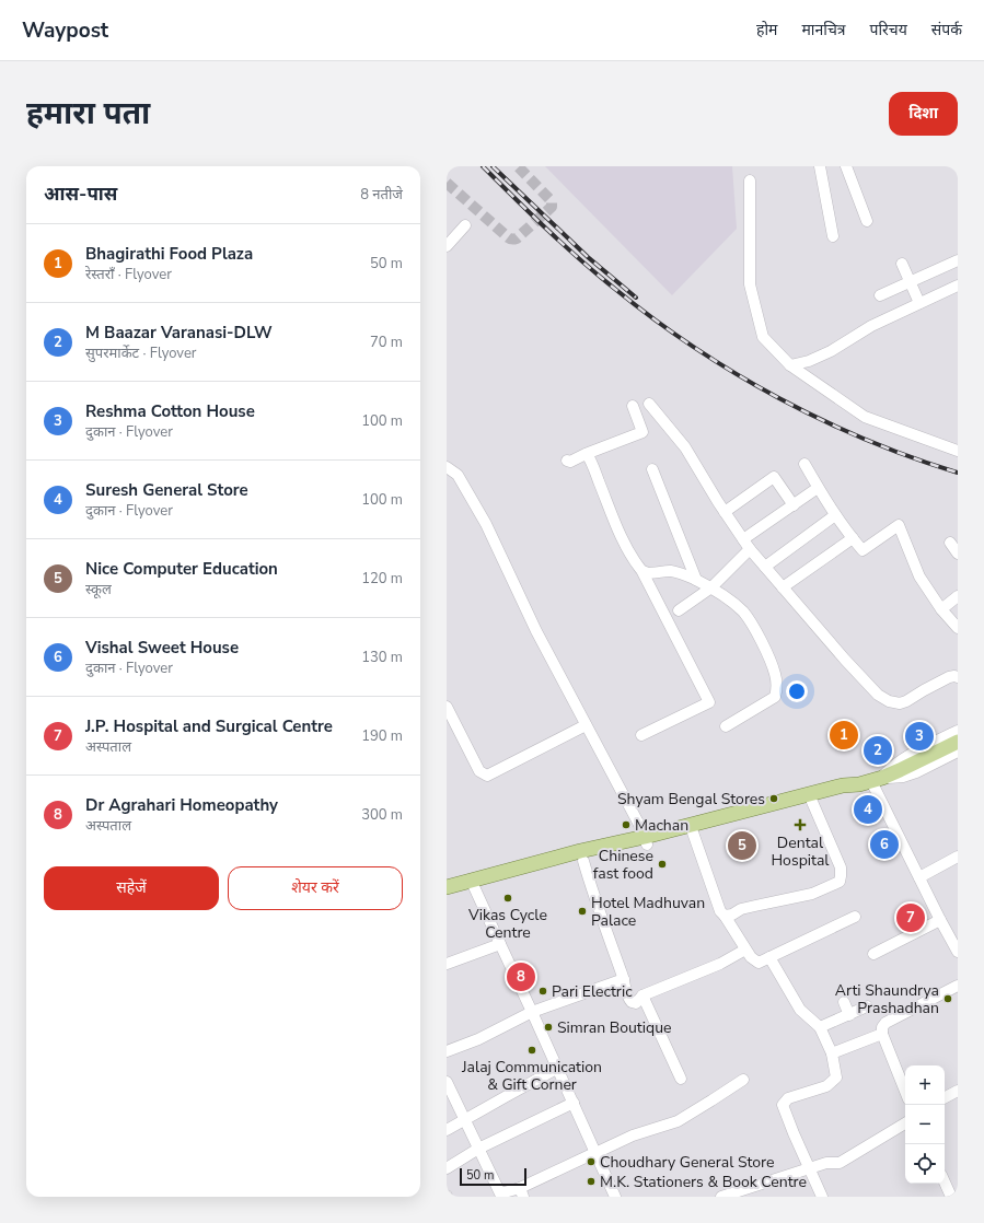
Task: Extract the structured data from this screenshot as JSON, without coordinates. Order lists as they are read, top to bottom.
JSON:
{
  "places": {
    "other": [
      "Shyam Bengal Stores",
      "Machan",
      "Chinese fast food",
      "Vikas Cycle Centre",
      "Hotel Madhuvan Palace",
      "Pari Electric",
      "Arti Shaundrya Prashadhan",
      "Simran Boutique",
      "Jalaj Communication & Gift Corner",
      "Choudhary General Store",
      "M.K. Stationers & Book Centre"
    ],
    "health": ["Dental Hospital"]
  },
  "scale_bar": "50 m",
  "page": {
    "header": "Waypost",
    "nav": [
      "होम",
      "मानचित्र",
      "परिचय",
      "संपर्क"
    ],
    "buttons": [
      "दिशा",
      ["सहेजें", "शेयर करें"]
    ],
    "title": "हमारा पता",
    "heading": ["आस-पास", "8 नतीजे"],
    "list": [
      {
        "mark": "1",
        "name": "Bhagirathi Food Plaza",
        "note": "रेस्तराँ · Flyover",
        "value": "50 m"
      },
      {
        "mark": "2",
        "name": "M Baazar Varanasi-DLW",
        "note": "सुपरमार्केट · Flyover",
        "value": "70 m"
      },
      {
        "mark": "3",
        "name": "Reshma Cotton House",
        "note": "दुकान · Flyover",
        "value": "100 m"
      },
      {
        "mark": "4",
        "name": "Suresh General Store",
        "note": "दुकान · Flyover",
        "value": "100 m"
      },
      {
        "mark": "5",
        "name": "Nice Computer Education",
        "note": "स्कूल",
        "value": "120 m"
      },
      {
        "mark": "6",
        "name": "Vishal Sweet House",
        "note": "दुकान · Flyover",
        "value": "130 m"
      },
      {
        "mark": "7",
        "name": "J.P. Hospital and Surgical Centre",
        "note": "अस्पताल",
        "value": "190 m"
      },
      {
        "mark": "8",
        "name": "Dr Agrahari Homeopathy",
        "note": "अस्पताल",
        "value": "300 m"
      }
    ],
    "pins": [
      "1",
      "3",
      "2",
      "4",
      "6",
      "5",
      "7",
      "8"
    ],
    "map_buttons": ["+", "−"],
    "scale": "50 m"
  }
}
